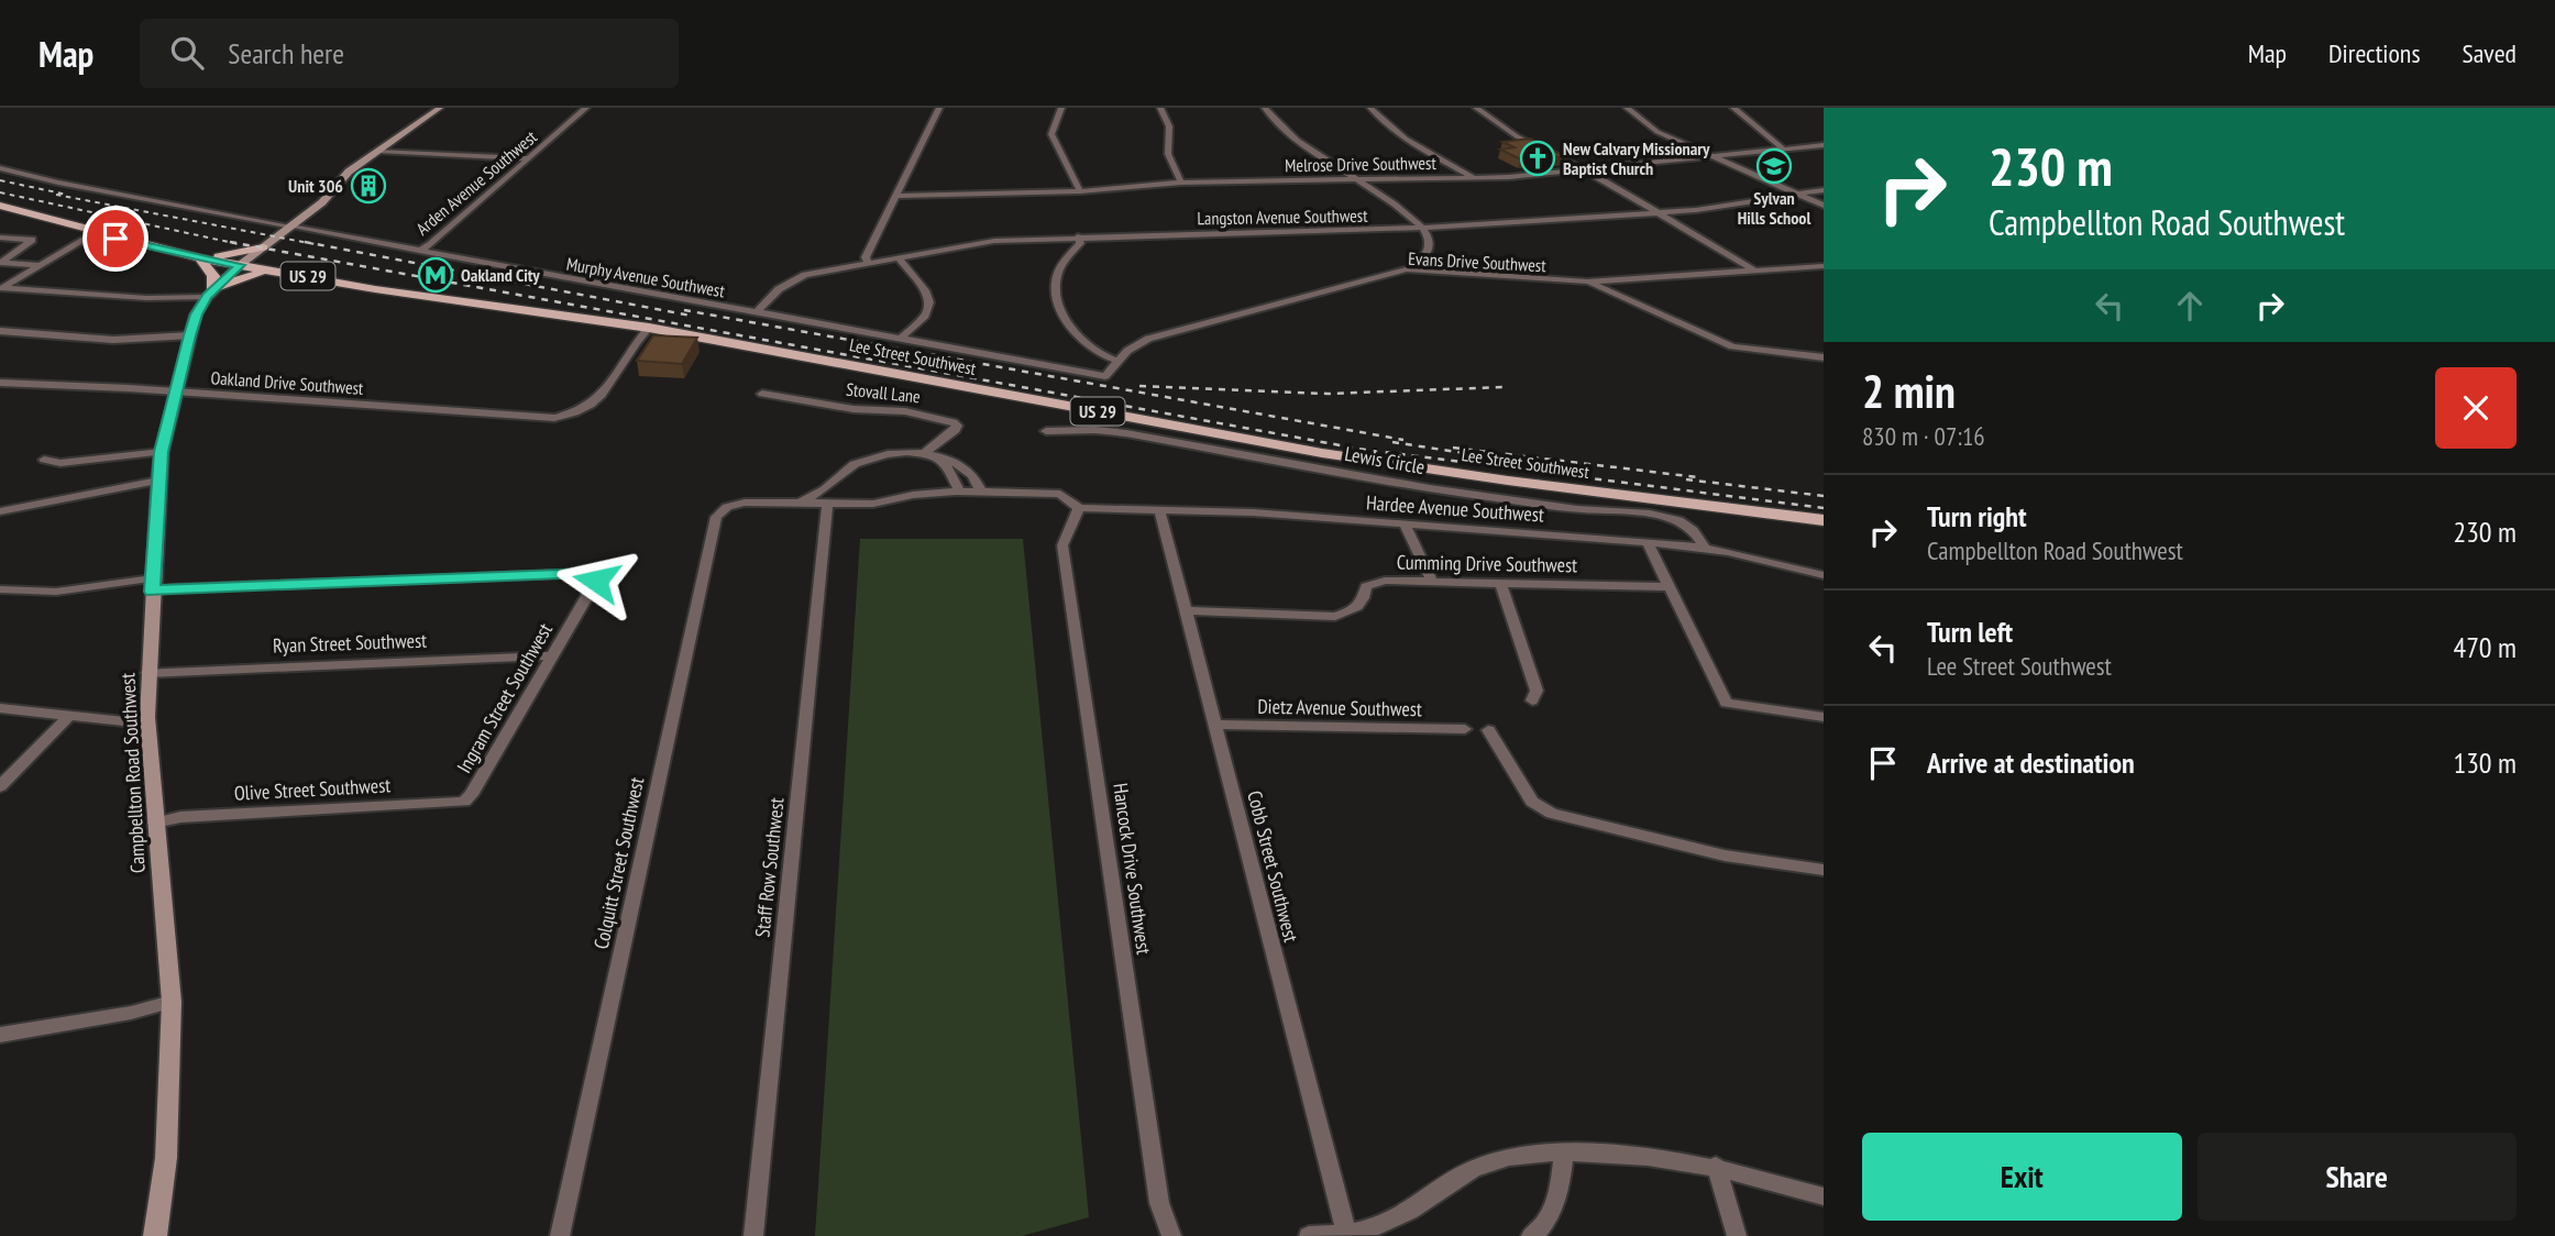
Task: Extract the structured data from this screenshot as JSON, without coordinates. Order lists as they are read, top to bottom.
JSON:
{
  "streets": {
    "main road": ["US 29", "Lee Street Southwest", "Campbellton Road Southwest"],
    "street": [
      "Melrose Drive Southwest",
      "Arden Avenue Southwest",
      "Langston Avenue Southwest",
      "Evans Drive Southwest",
      "Murphy Avenue Southwest",
      "Oakland Drive Southwest",
      "Stovall Lane",
      "Lewis Circle",
      "Hardee Avenue Southwest",
      "Cumming Drive Southwest",
      "Ryan Street Southwest",
      "Ingram Street Southwest",
      "Dietz Avenue Southwest",
      "Olive Street Southwest",
      "Colquitt Street Southwest",
      "Cobb Street Southwest",
      "Staff Row Southwest",
      "Hancock Drive Southwest"
    ]
  },
  "crossings": [
    ["Arden Avenue Southwest", "Murphy Avenue Southwest"],
    ["Langston Avenue Southwest", "Murphy Avenue Southwest"],
    ["Evans Drive Southwest", "Murphy Avenue Southwest"],
    ["Murphy Avenue Southwest", "Campbellton Road Southwest"],
    ["Lee Street Southwest", "Campbellton Road Southwest"],
    ["Oakland Drive Southwest", "Campbellton Road Southwest"],
    ["Lewis Circle", "Hardee Avenue Southwest"],
    ["Hardee Avenue Southwest", "Cobb Street Southwest"],
    ["Hardee Avenue Southwest", "Hancock Drive Southwest"],
    ["Cumming Drive Southwest", "Cobb Street Southwest"],
    ["Ryan Street Southwest", "Ingram Street Southwest"],
    ["Ryan Street Southwest", "Campbellton Road Southwest"],
    ["Ingram Street Southwest", "Campbellton Road Southwest"],
    ["Ingram Street Southwest", "Olive Street Southwest"],
    ["Dietz Avenue Southwest", "Cobb Street Southwest"],
    ["Campbellton Road Southwest", "Olive Street Southwest"]
  ],
  "places": {
    "church": ["New Calvary Missionary Baptist Church"],
    "school or university": ["Sylvan Hills School"],
    "building": ["Unit 306"],
    "metro station": ["Oakland City"]
  },
  "page": {
    "header": "Map",
    "search": "Search here",
    "nav": ["Map", "Directions", "Saved"],
    "turn": ["230 m", "Campbellton Road Southwest"],
    "heading": ["2 min", "830 m · 07:16"],
    "list": [
      {
        "name": "Turn right",
        "note": "Campbellton Road Southwest",
        "value": "230 m"
      },
      {
        "name": "Turn left",
        "note": "Lee Street Southwest",
        "value": "470 m"
      },
      {
        "name": "Arrive at destination",
        "value": "130 m"
      }
    ],
    "buttons": ["Exit", "Share"]
  }
}
